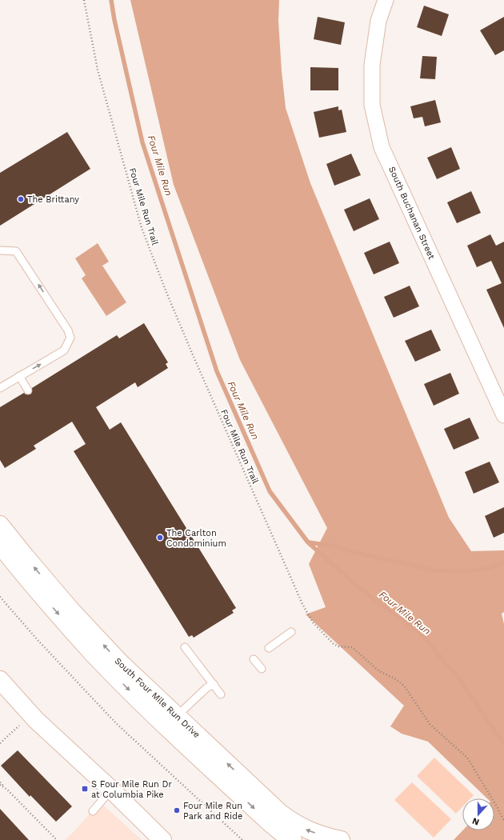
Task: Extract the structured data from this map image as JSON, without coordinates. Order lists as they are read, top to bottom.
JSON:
{
  "streets": {
    "main road": ["South Four Mile Run Drive"],
    "street": ["South Buchanan Street"],
    "path": ["Four Mile Run Trail"]
  },
  "water": ["Four Mile Run"],
  "places": {
    "other": ["The Brittany", "The Carlton Condominium", "Four Mile Run Park and Ride"],
    "transit": ["S Four Mile Run Dr at Columbia Pike"]
  },
  "north": "bottom"
}
